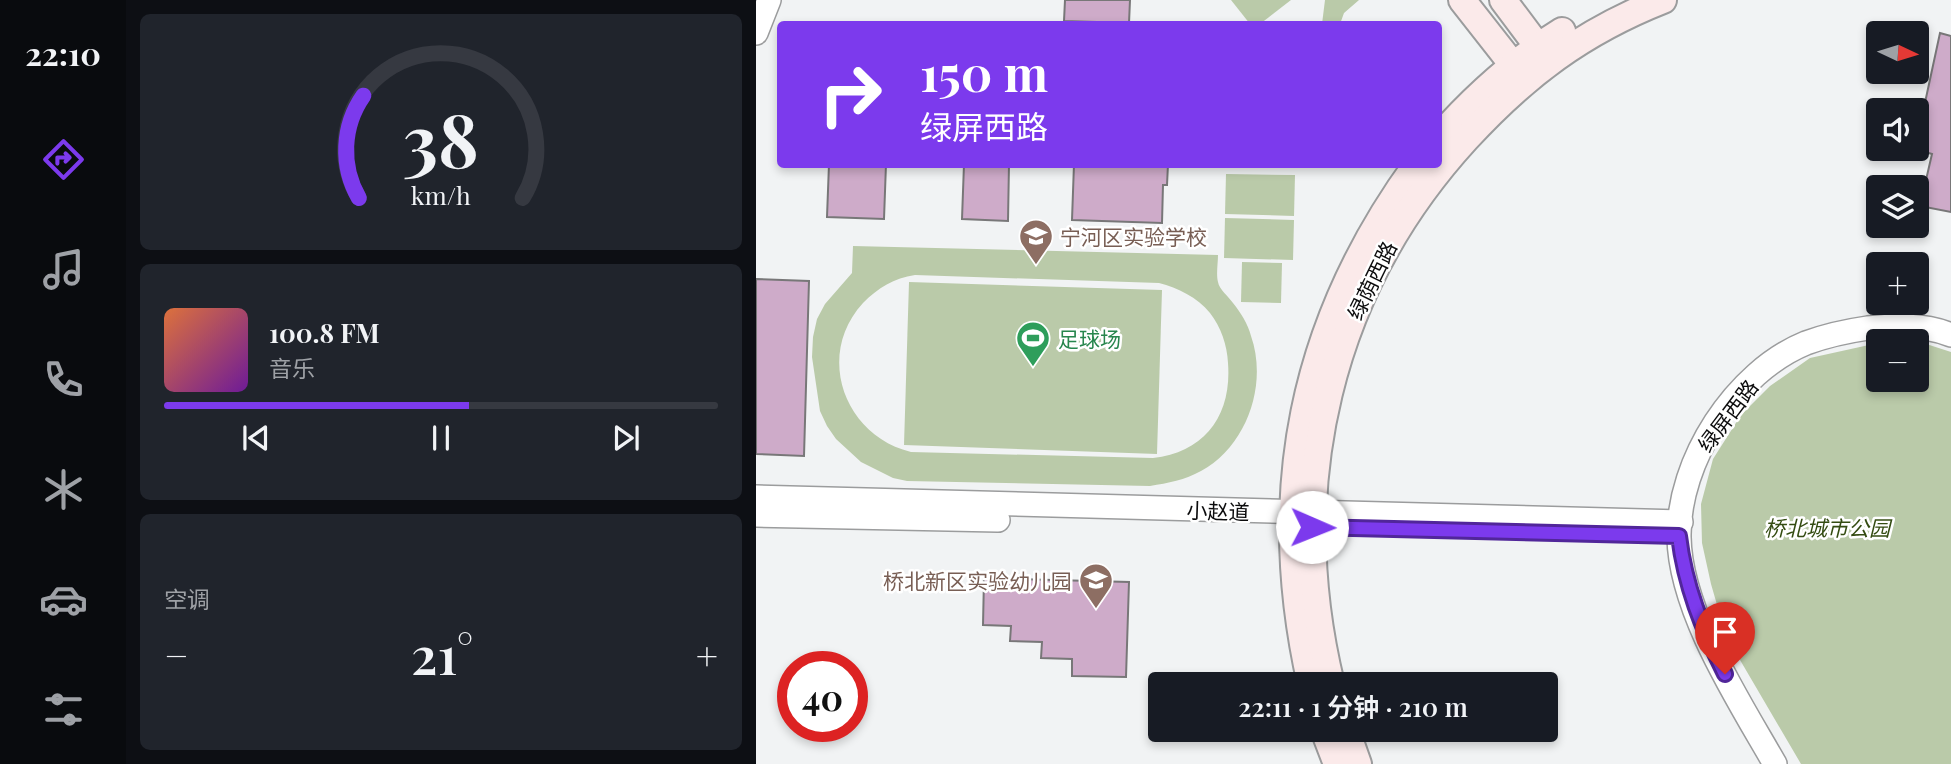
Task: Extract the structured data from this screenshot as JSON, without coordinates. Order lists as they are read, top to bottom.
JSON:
{
  "streets": {
    "main road": ["绿荫西路"],
    "street": ["绿屏西路", "小赵道"]
  },
  "crossings": [
    ["绿荫西路", "小赵道"],
    ["绿屏西路", "小赵道"]
  ],
  "parks": ["桥北城市公园"],
  "places": {
    "school or university": ["宁河区实验学校", "桥北新区实验幼儿园"],
    "sports": ["足球场"]
  },
  "north": "right",
  "page": {
    "tabs": "22:10",
    "map_buttons": ["+", "−"],
    "turn": ["150 m", "绿屏西路"],
    "song": ["100.8 FM", "音乐"],
    "tile": "空调",
    "heat": ["−", "21°", "+"],
    "limit": "40",
    "trip": "22:11 · 1 分钟 · 210 m",
    "gauge": ["38", "km/h"]
  }
}
